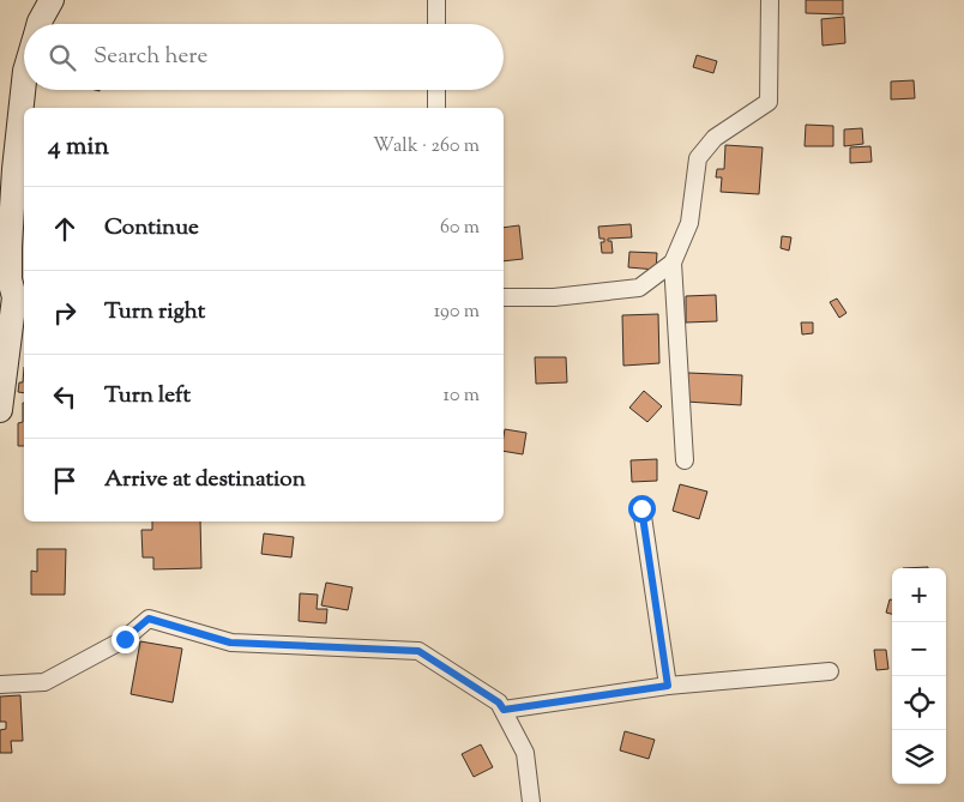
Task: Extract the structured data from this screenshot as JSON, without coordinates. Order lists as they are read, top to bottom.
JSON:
{
  "page": {
    "search": "Search here",
    "heading": ["4 min", "Walk · 260 m"],
    "list": [
      ["Continue", "60 m"],
      ["Turn right", "190 m"],
      ["Turn left", "10 m"],
      "Arrive at destination"
    ],
    "map_buttons": ["+", "−"]
  }
}
